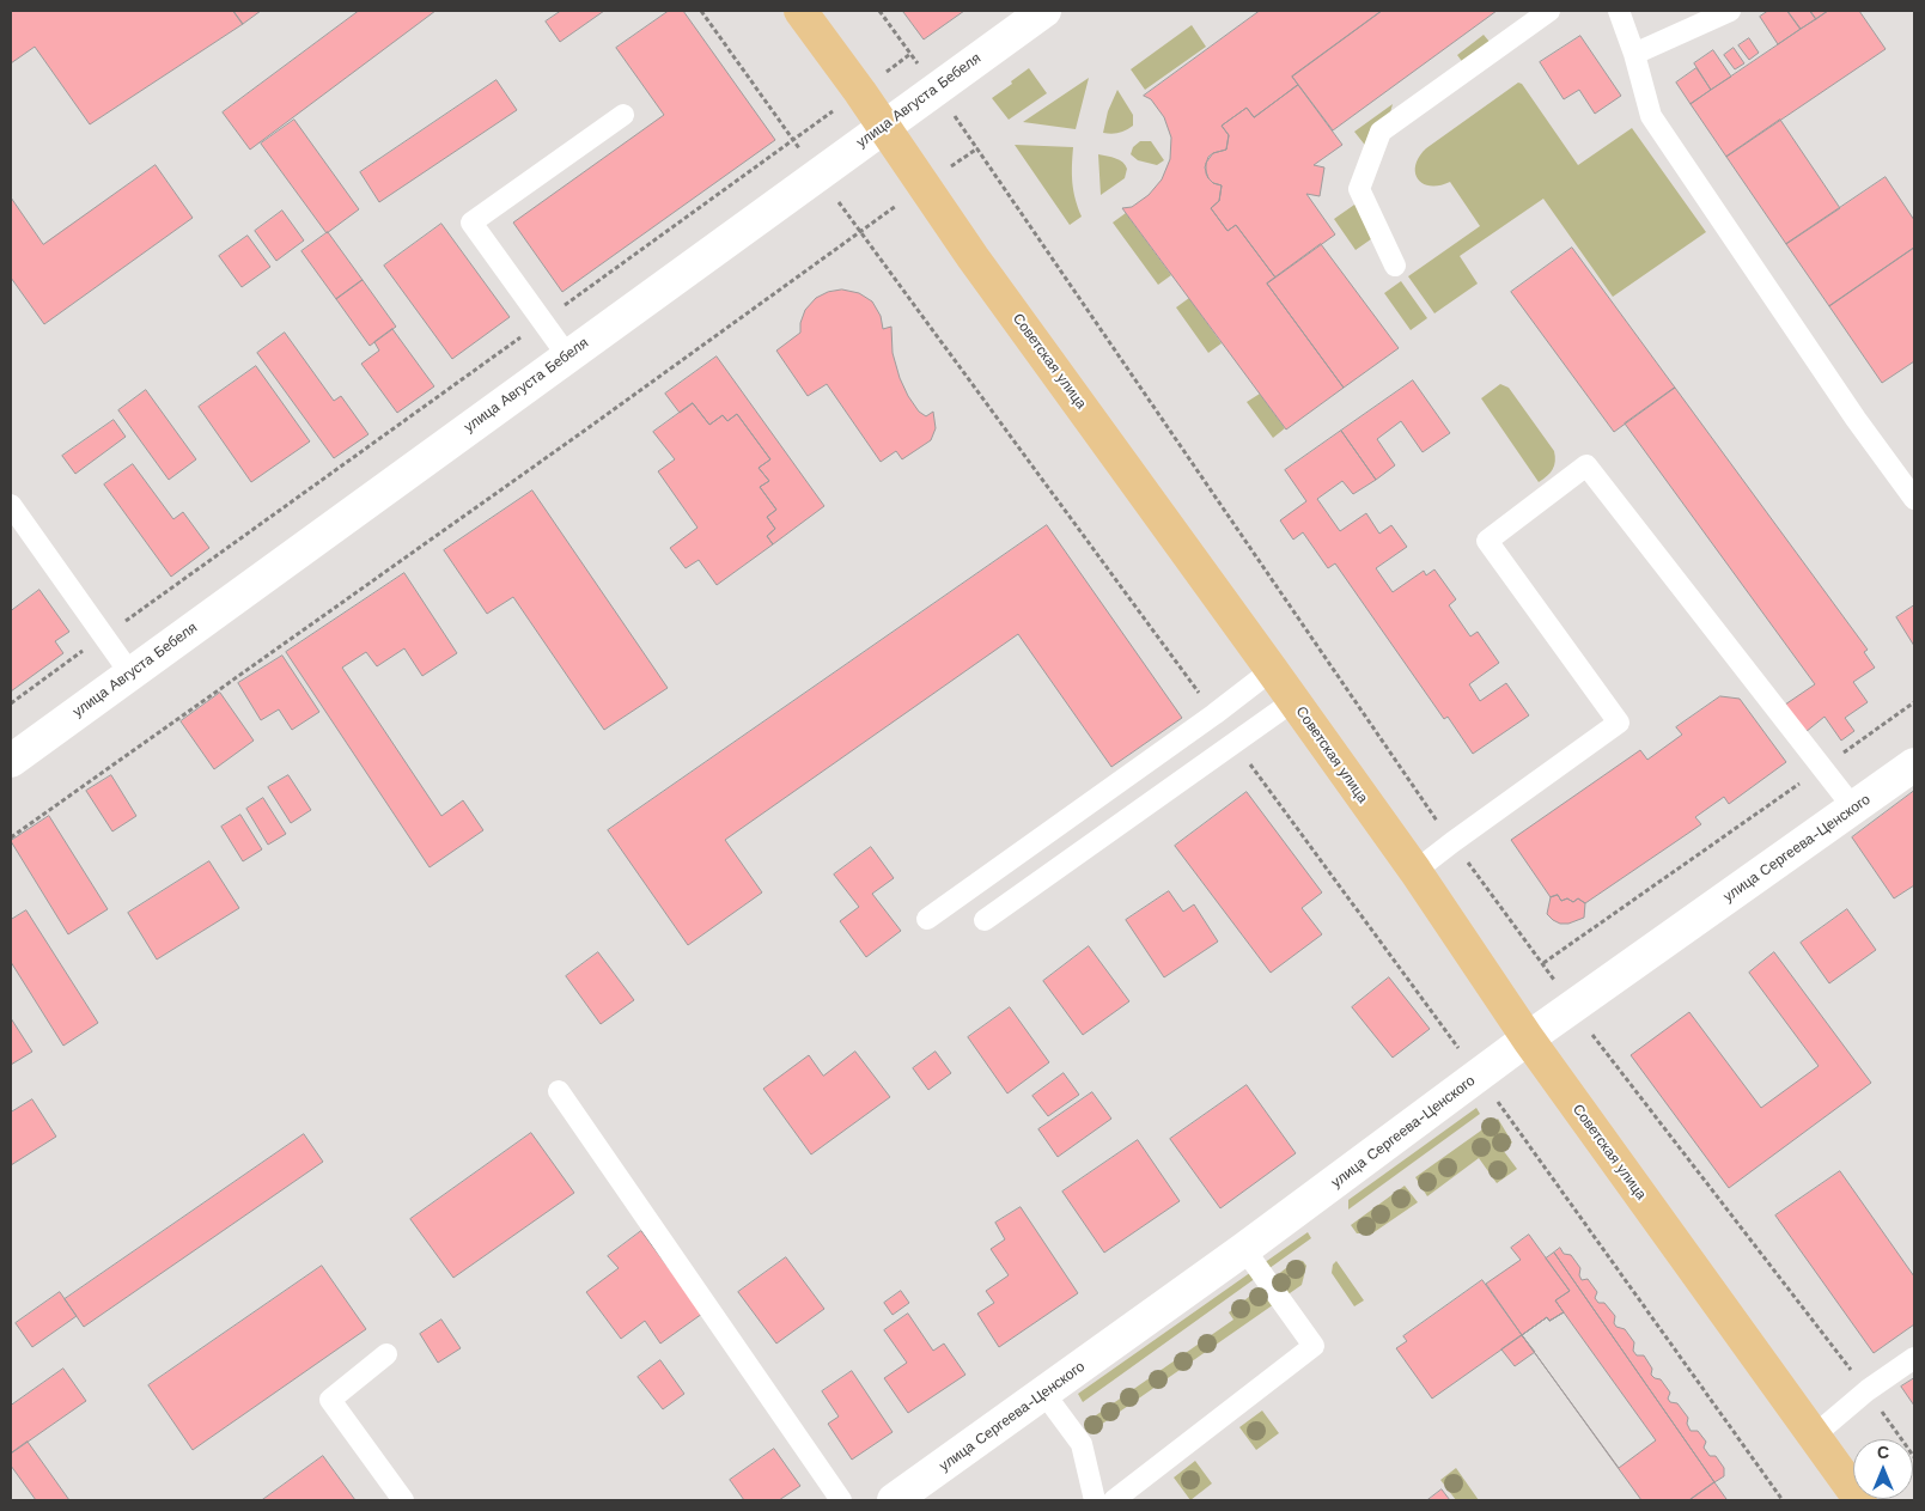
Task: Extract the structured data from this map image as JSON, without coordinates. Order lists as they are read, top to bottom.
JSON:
{
  "streets": {
    "main road": ["Советская улица"],
    "street": ["улица Августа Бебеля", "улица Сергеева-Ценского"]
  },
  "crossings": [
    ["улица Августа Бебеля", "Советская улица"],
    ["Советская улица", "улица Сергеева-Ценского"]
  ],
  "north": "top"
}
